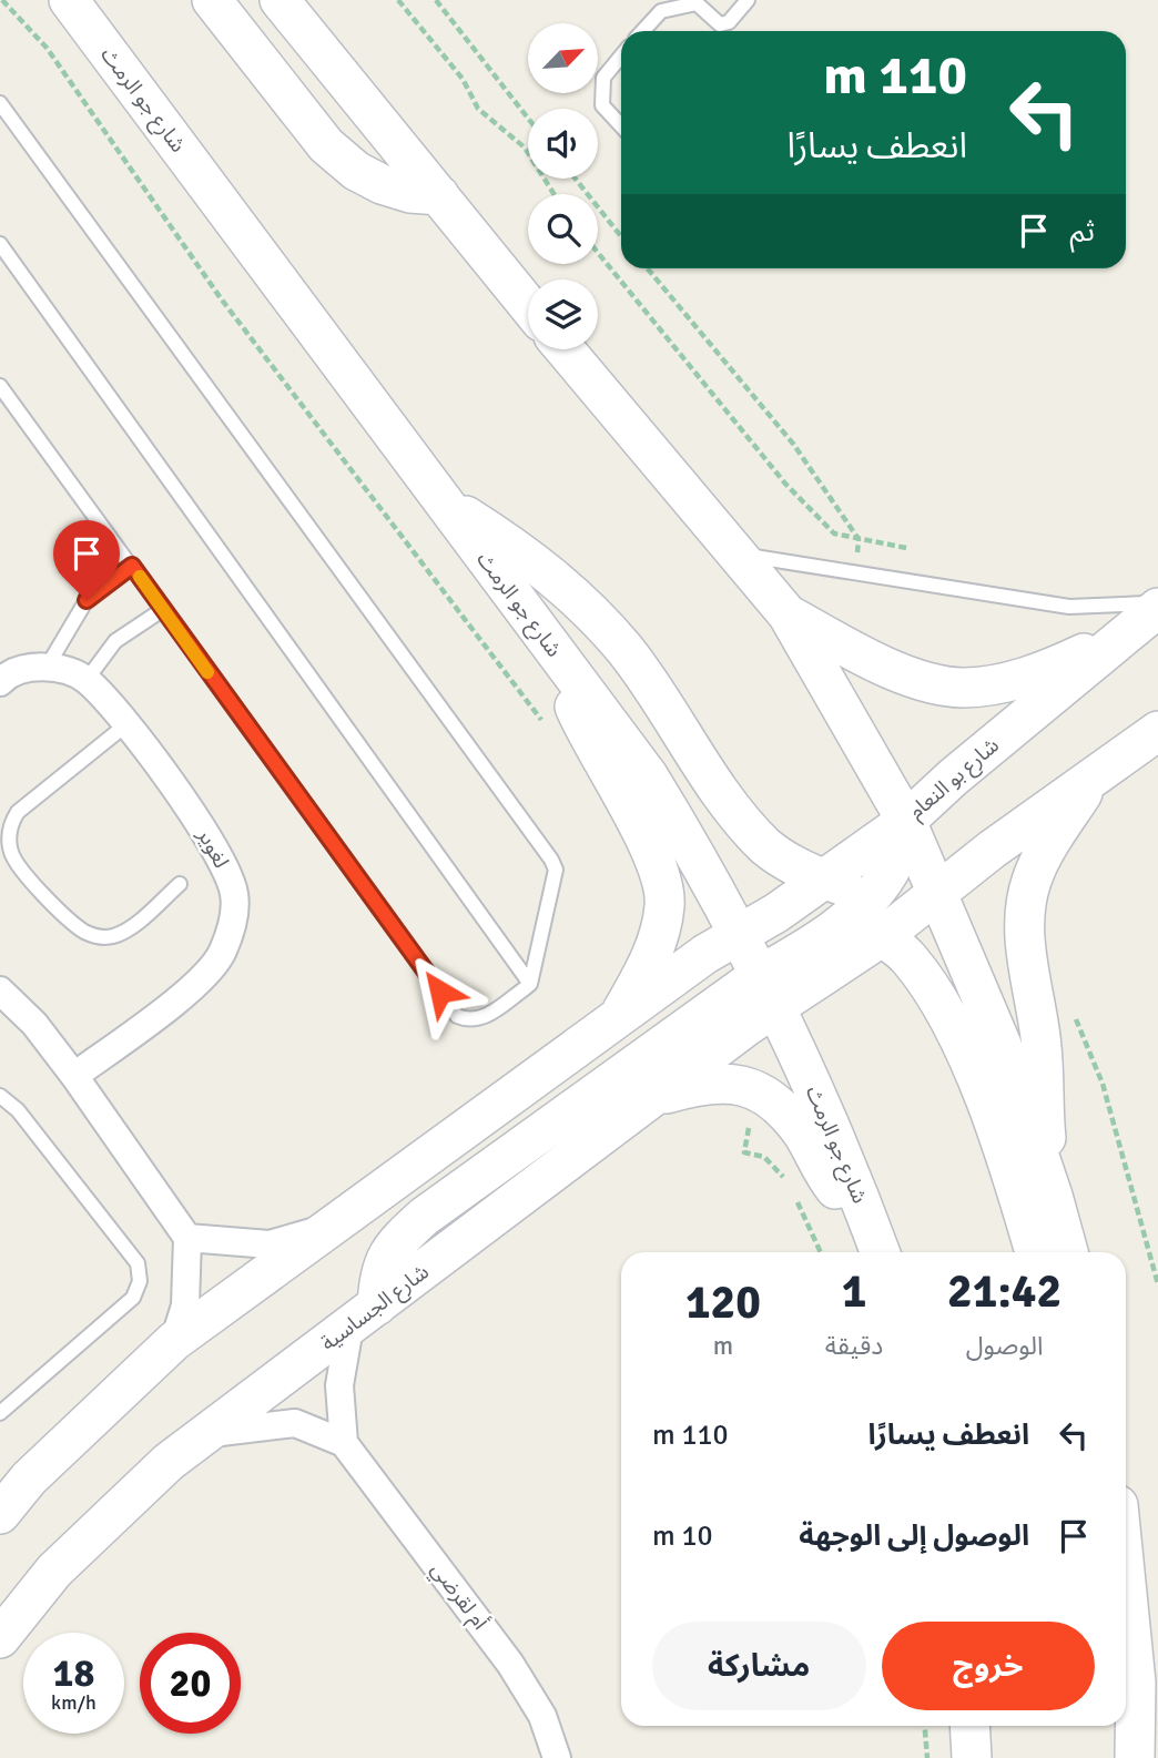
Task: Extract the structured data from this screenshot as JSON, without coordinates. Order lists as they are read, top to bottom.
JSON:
{
  "streets": {
    "main road": ["شارع جو الرمث", "شارع بو النعام", "شارع الجساسية"],
    "street": ["لغوير", "أم لقرضي"]
  },
  "crossings": [
    ["شارع جو الرمث", "شارع بو النعام"],
    ["شارع جو الرمث", "شارع الجساسية"]
  ],
  "north": "top right",
  "page": {
    "turn": ["110 m", "انعطف يسارًا"],
    "then": "ثم",
    "eta": [
      "21:42",
      "الوصول",
      "1",
      "دقيقة",
      "120",
      "m"
    ],
    "list": [
      {
        "name": "انعطف يسارًا",
        "value": "110 m"
      },
      {
        "name": "الوصول إلى الوجهة",
        "value": "10 m"
      }
    ],
    "buttons": ["خروج", "مشاركة"],
    "speed": "18 km/h",
    "limit": "20"
  }
}
